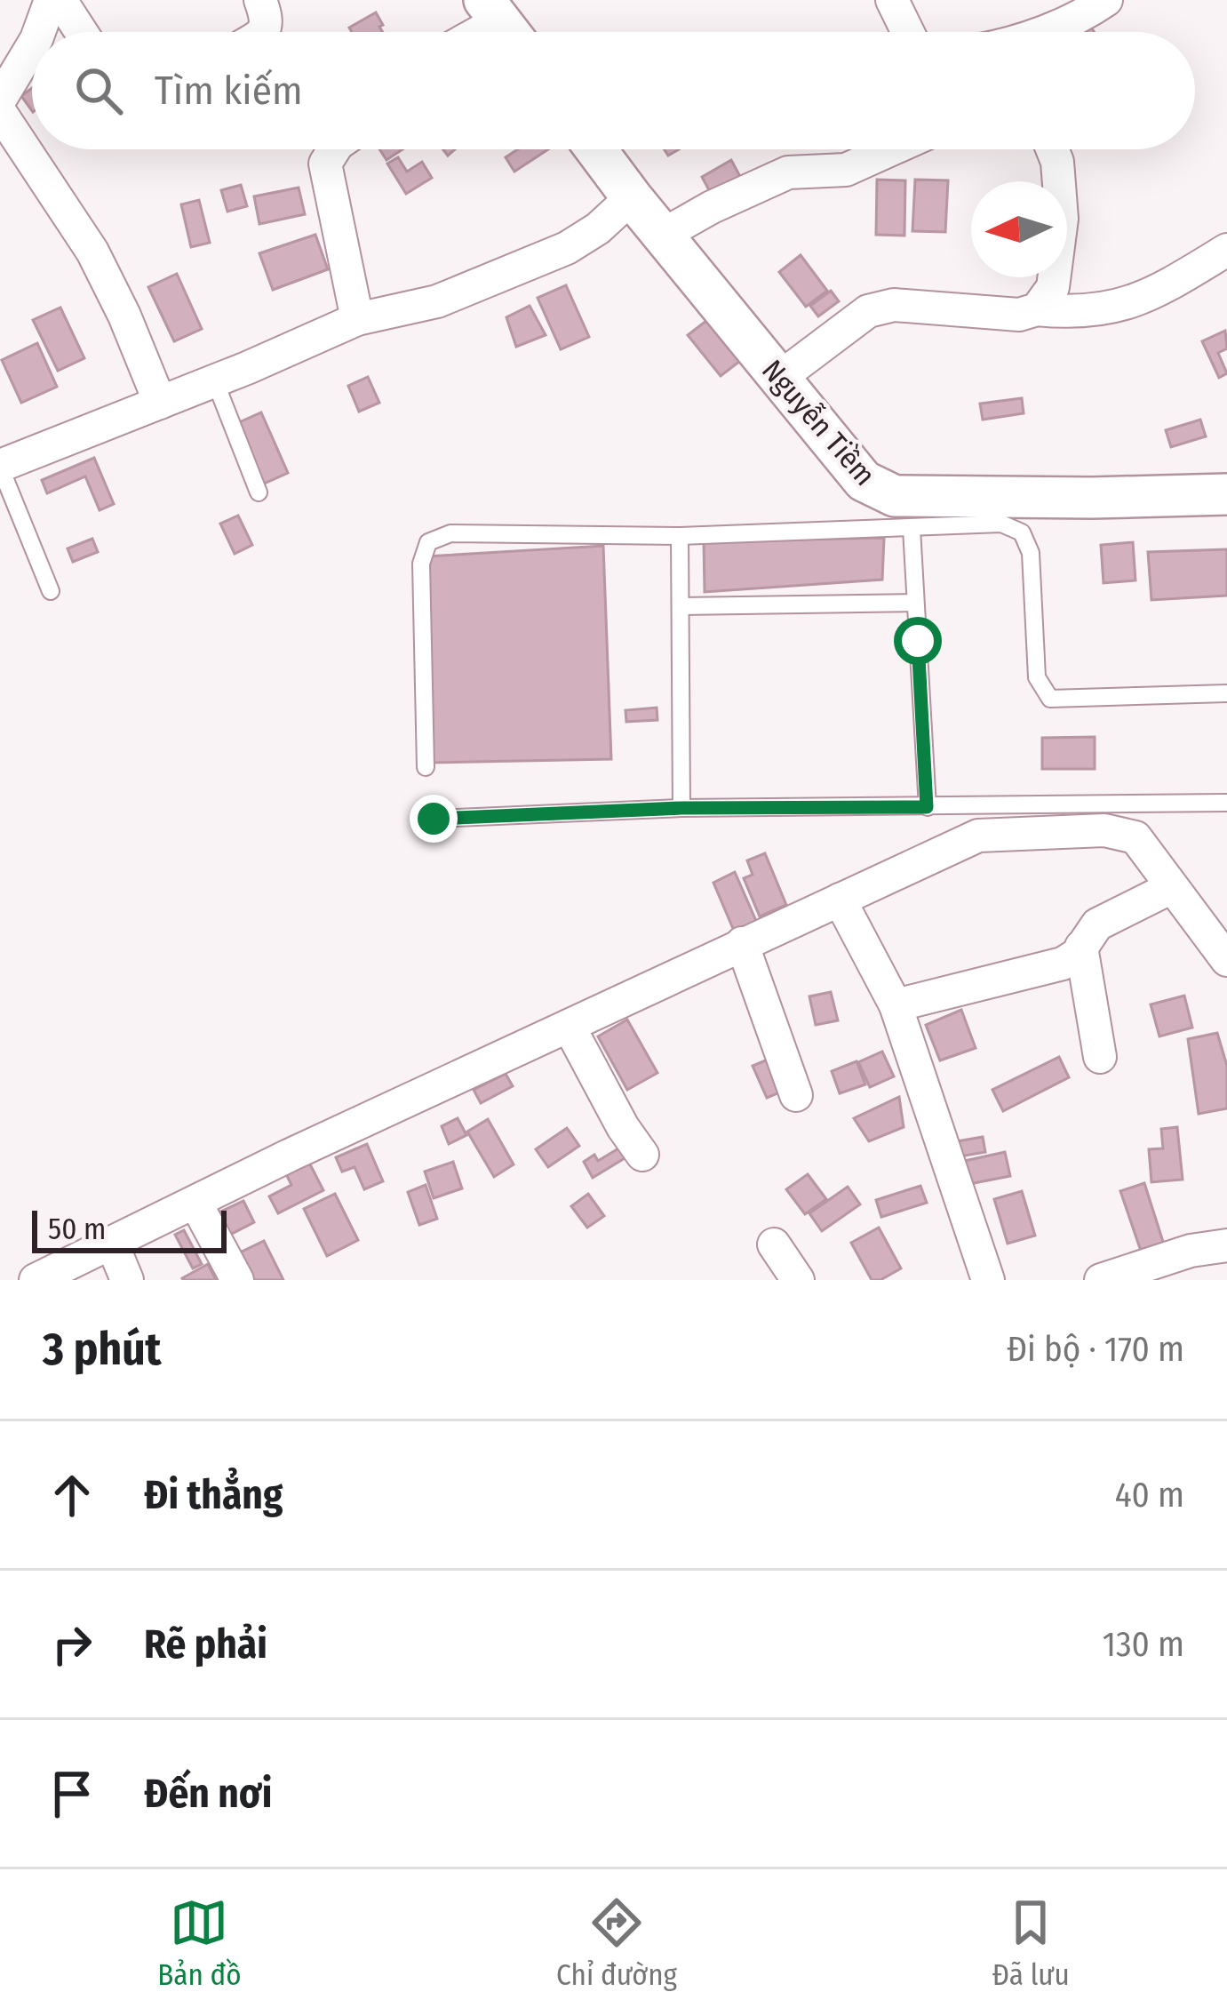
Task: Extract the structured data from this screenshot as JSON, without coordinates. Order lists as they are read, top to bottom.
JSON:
{
  "streets": {
    "street": ["Nguyễn Tiềm"]
  },
  "scale_bar": "50 m",
  "north": "left",
  "page": {
    "search": "Tìm kiếm",
    "scale": "50 m",
    "heading": ["3 phút", "Đi bộ · 170 m"],
    "list": [
      ["Đi thẳng", "40 m"],
      ["Rẽ phải", "130 m"],
      "Đến nơi"
    ],
    "nav": ["Bản đồ", "Chỉ đường", "Đã lưu"]
  }
}
